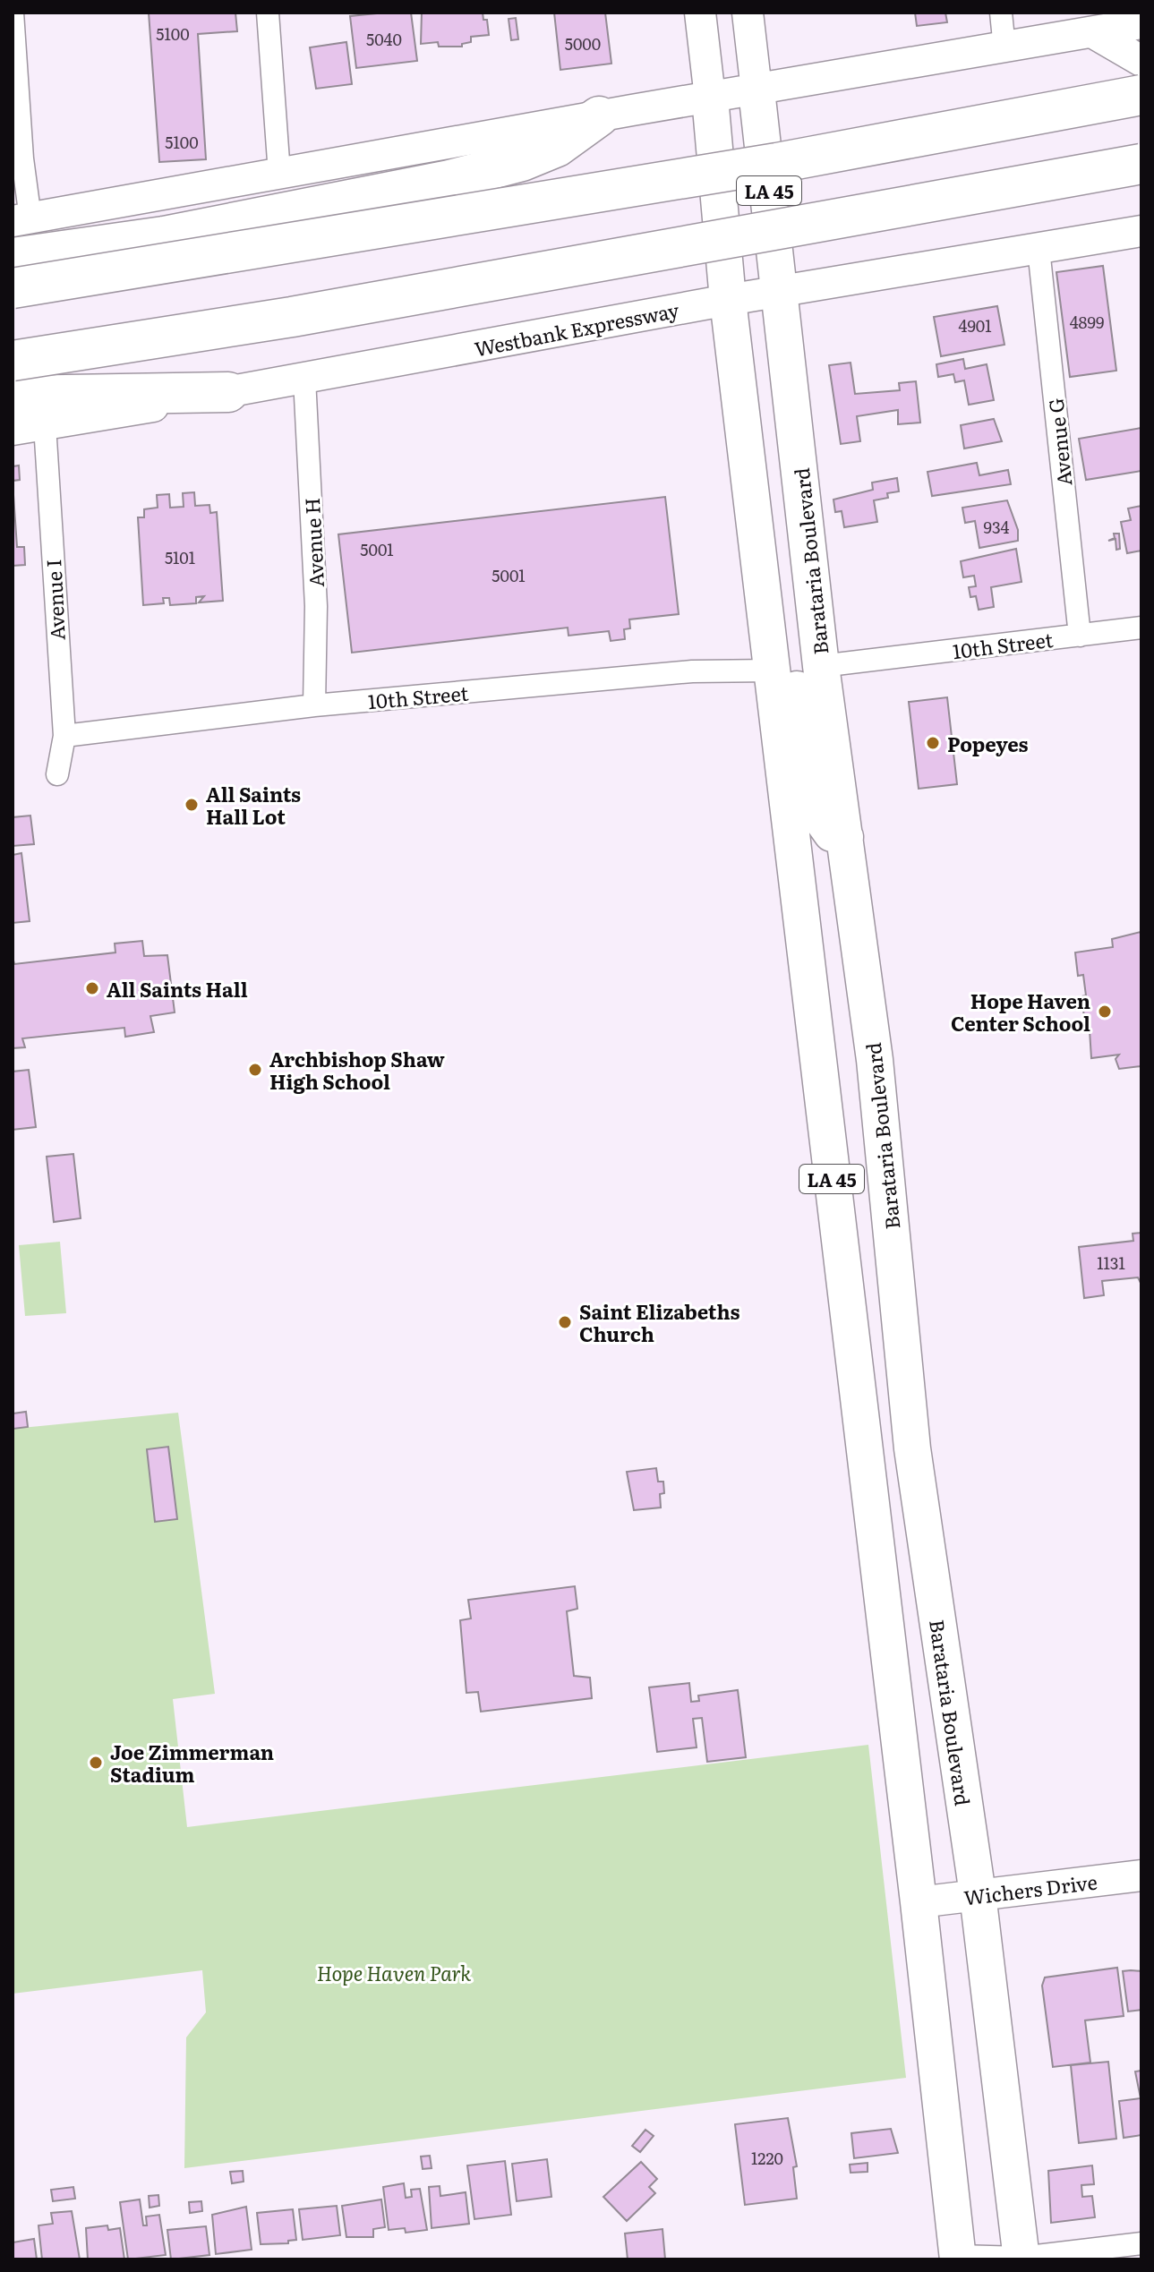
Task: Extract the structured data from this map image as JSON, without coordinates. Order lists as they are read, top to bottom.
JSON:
{
  "streets": {
    "main road": [
      "LA 45",
      "Westbank Expressway",
      "Barataria Boulevard",
      "Wichers Drive"
    ],
    "street": [
      "Avenue G",
      "Avenue H",
      "Avenue I",
      "10th Street"
    ]
  },
  "crossings": [
    ["LA 45", "Westbank Expressway"],
    ["LA 45", "10th Street"],
    ["LA 45", "Wichers Drive"],
    ["Westbank Expressway", "Avenue G"],
    ["Westbank Expressway", "Avenue H"],
    ["Westbank Expressway", "Barataria Boulevard"],
    ["Westbank Expressway", "Avenue I"],
    ["Avenue G", "10th Street"],
    ["Avenue H", "10th Street"],
    ["Barataria Boulevard", "10th Street"],
    ["Barataria Boulevard", "Wichers Drive"],
    ["Avenue I", "10th Street"]
  ],
  "parks": ["Hope Haven Park"],
  "places": [
    "Popeyes",
    "All Saints Hall Lot",
    "All Saints Hall",
    "Hope Haven Center School",
    "Archbishop Shaw High School",
    "Saint Elizabeths Church",
    "Joe Zimmerman Stadium"
  ],
  "house_numbers": [
    "5100",
    "5040",
    "5000",
    "5100",
    "4899",
    "4901",
    "934",
    "5001",
    "5101",
    "5001",
    "1131",
    "1220"
  ]
}
